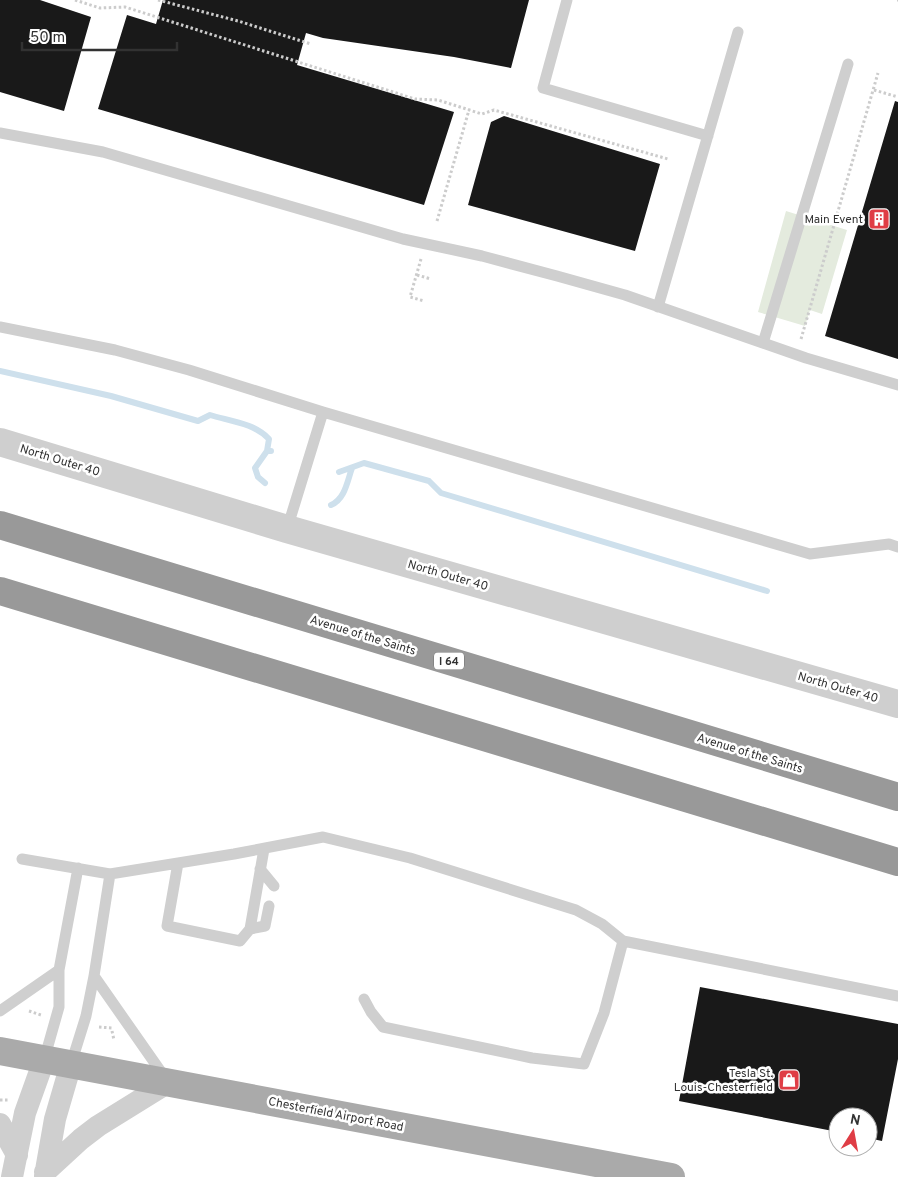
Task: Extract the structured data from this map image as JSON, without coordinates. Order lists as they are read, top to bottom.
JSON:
{
  "streets": {
    "highway": ["Avenue of the Saints", "I 64"],
    "main road": ["Chesterfield Airport Road"],
    "street": ["North Outer 40"]
  },
  "places": {
    "building": ["Main Event"],
    "shop": ["Tesla St. Louis-Chesterfield"]
  },
  "scale_bar": "50 m",
  "north": "top"
}
